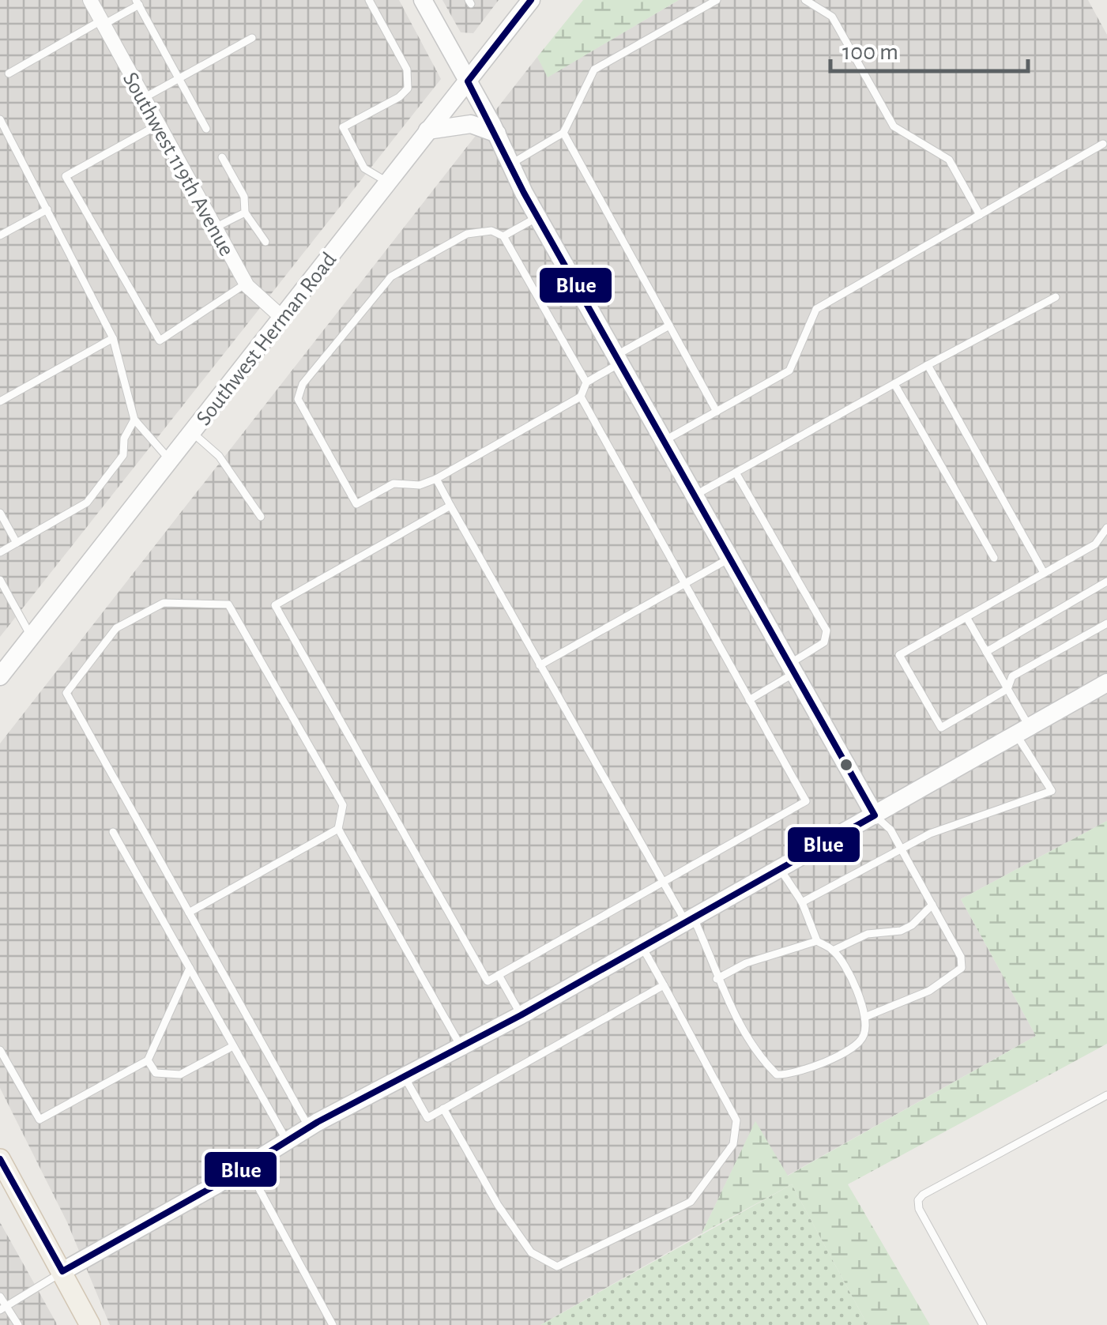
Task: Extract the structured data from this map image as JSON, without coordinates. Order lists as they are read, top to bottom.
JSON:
{
  "streets": {
    "street": ["Southwest 119th Avenue", "Southwest Herman Road"]
  },
  "crossings": [
    ["Southwest 119th Avenue", "Southwest Herman Road"]
  ],
  "lines": ["transit line Blue"],
  "scale_bar": "100 m"
}
